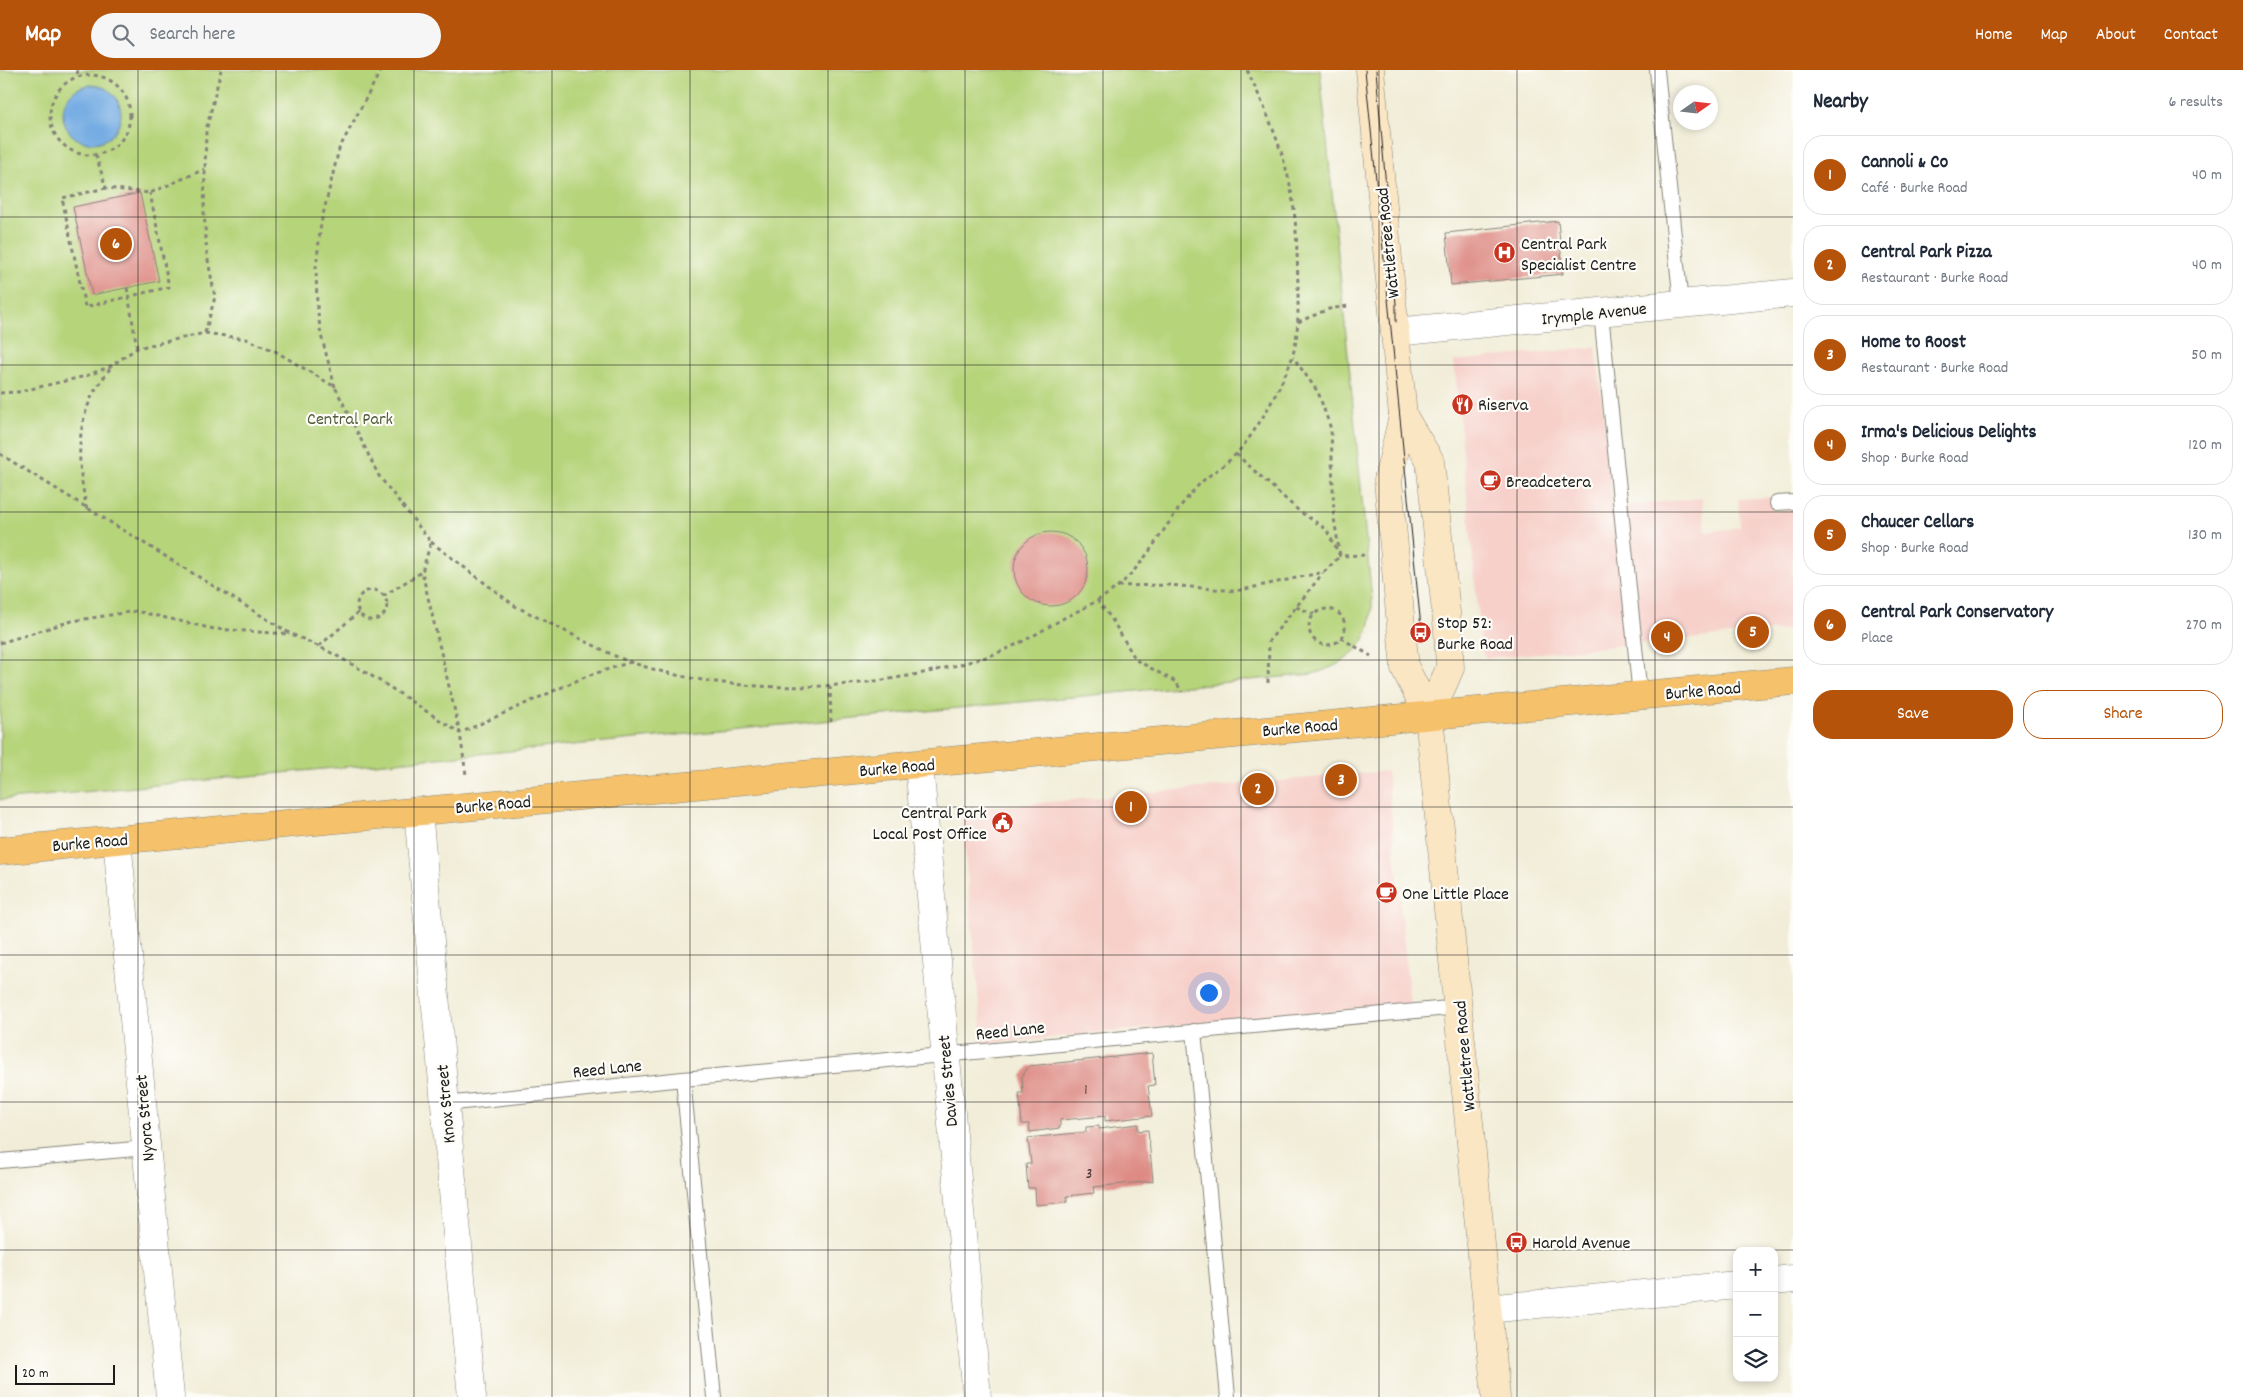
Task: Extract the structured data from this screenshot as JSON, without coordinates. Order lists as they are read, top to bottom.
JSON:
{
  "streets": {
    "main road": ["Wattletree Road", "Burke Road"],
    "street": [
      "Irymple Avenue",
      "Davies Street",
      "Knox Street",
      "Nyora Street"
    ],
    "lane": ["Reed Lane"]
  },
  "crossings": [
    ["Wattletree Road", "Irymple Avenue"],
    ["Wattletree Road", "Burke Road"],
    ["Wattletree Road", "Reed Lane"],
    ["Burke Road", "Davies Street"],
    ["Burke Road", "Knox Street"],
    ["Burke Road", "Nyora Street"],
    ["Reed Lane", "Davies Street"],
    ["Reed Lane", "Knox Street"]
  ],
  "parks": ["Central Park"],
  "places": {
    "hospital": ["Central Park Specialist Centre"],
    "restaurant": ["Riserva"],
    "cafe": ["Breadcetera", "One Little Place"],
    "bus stop": ["Stop 52: Burke Road", "Harold Avenue"],
    "public building": ["Central Park Local Post Office"]
  },
  "house_numbers": ["1", "3"],
  "scale_bar": "20 m",
  "north": "right",
  "page": {
    "header": "Map",
    "search": "Search here",
    "nav": [
      "Home",
      "Map",
      "About",
      "Contact"
    ],
    "heading": ["Nearby", "6 results"],
    "list": [
      {
        "mark": "1",
        "name": "Cannoli & Co",
        "note": "Café · Burke Road",
        "value": "40 m"
      },
      {
        "mark": "2",
        "name": "Central Park Pizza",
        "note": "Restaurant · Burke Road",
        "value": "40 m"
      },
      {
        "mark": "3",
        "name": "Home to Roost",
        "note": "Restaurant · Burke Road",
        "value": "50 m"
      },
      {
        "mark": "4",
        "name": "Irma's Delicious Delights",
        "note": "Shop · Burke Road",
        "value": "120 m"
      },
      {
        "mark": "5",
        "name": "Chaucer Cellars",
        "note": "Shop · Burke Road",
        "value": "130 m"
      },
      {
        "mark": "6",
        "name": "Central Park Conservatory",
        "note": "Place",
        "value": "270 m"
      }
    ],
    "pins": [
      "6",
      "5",
      "4",
      "3",
      "2",
      "1"
    ],
    "buttons": ["Save", "Share"],
    "map_buttons": ["+", "−"],
    "scale": "20 m"
  }
}
